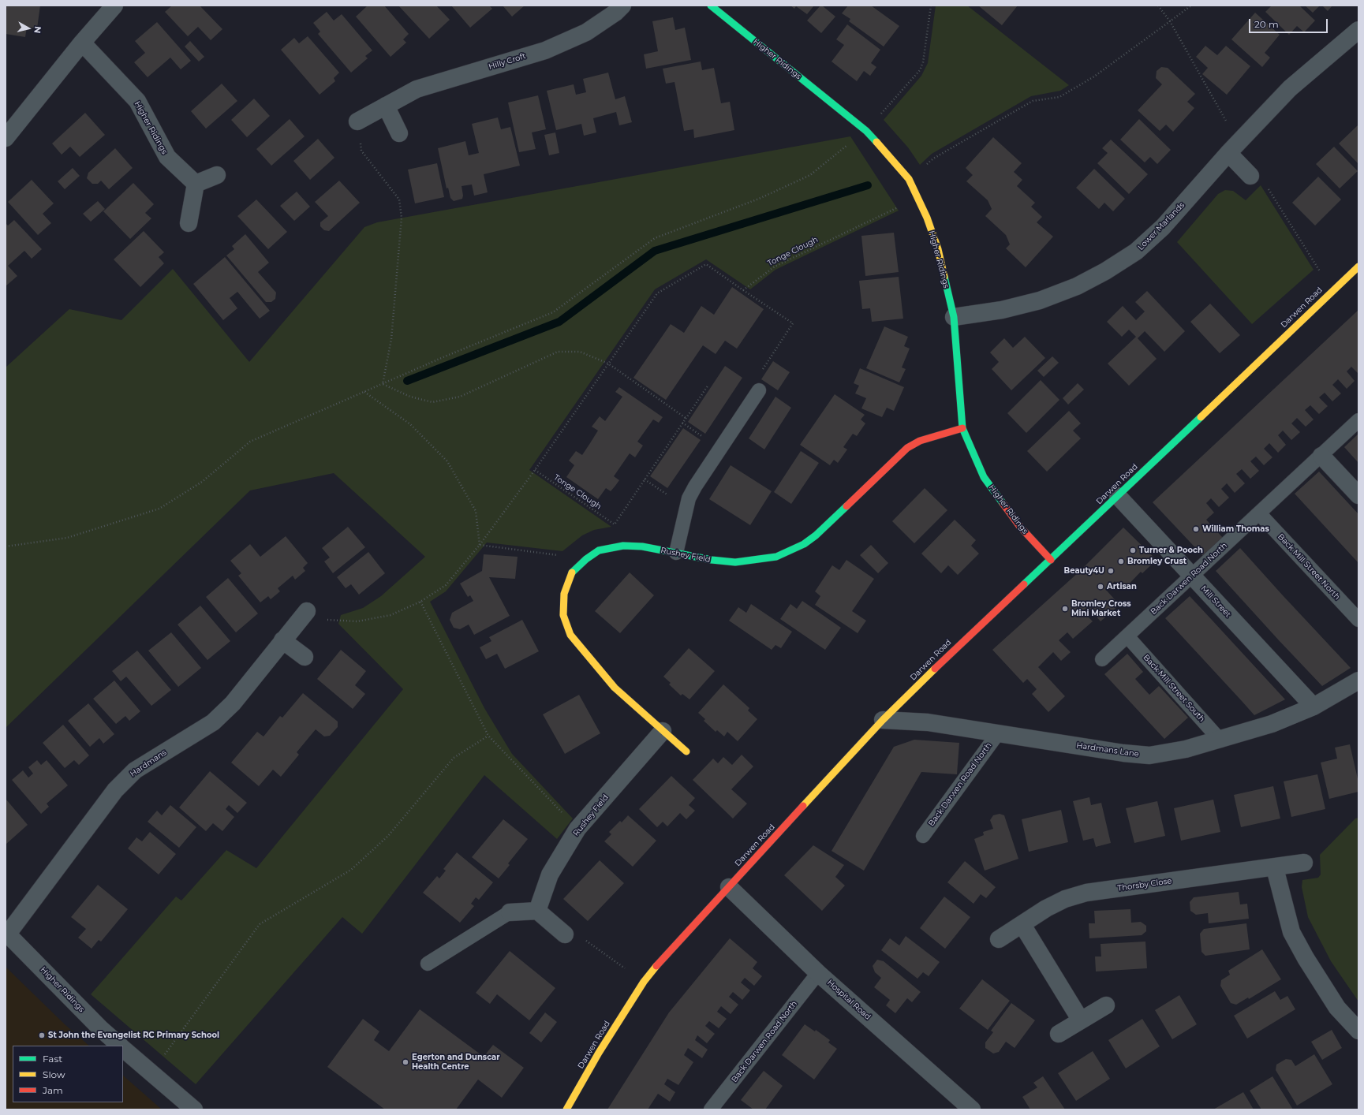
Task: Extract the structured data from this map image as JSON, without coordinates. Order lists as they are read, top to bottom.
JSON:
{
  "streets": {
    "street": [
      "Higher Ridings",
      "Hilly Croft",
      "Lower Marlands",
      "Darwen Road",
      "Rushey Field",
      "Mill Street",
      "Hardmans Lane",
      "Hardmans",
      "Thorsby Close",
      "Hospital Road"
    ],
    "lane": ["Back Mill Street North", "Back Darwen Road North", "Back Mill Street South"],
    "path": ["Tonge Clough"]
  },
  "crossings": [
    ["Higher Ridings", "Lower Marlands"],
    ["Higher Ridings", "Tonge Clough"],
    ["Higher Ridings", "Darwen Road"],
    ["Higher Ridings", "Rushey Field"],
    ["Higher Ridings", "Hardmans"],
    ["Darwen Road", "Mill Street"],
    ["Darwen Road", "Hardmans Lane"],
    ["Darwen Road", "Hospital Road"],
    ["Back Mill Street North", "Back Darwen Road North"],
    ["Back Darwen Road North", "Mill Street"],
    ["Back Darwen Road North", "Back Mill Street South"],
    ["Back Darwen Road North", "Hardmans Lane"],
    ["Back Darwen Road North", "Hospital Road"],
    ["Mill Street", "Hardmans Lane"],
    ["Back Mill Street South", "Hardmans Lane"]
  ],
  "places": [
    "William Thomas",
    "Turner & Pooch",
    "Bromley Crust",
    "Beauty4U",
    "Artisan",
    "Bromley Cross Mini Market",
    "St John the Evangelist RC Primary School",
    "Egerton and Dunscar Health Centre"
  ],
  "legend": ["Fast", "Slow", "Jam"],
  "scale_bar": "20 m",
  "north": "right"
}
